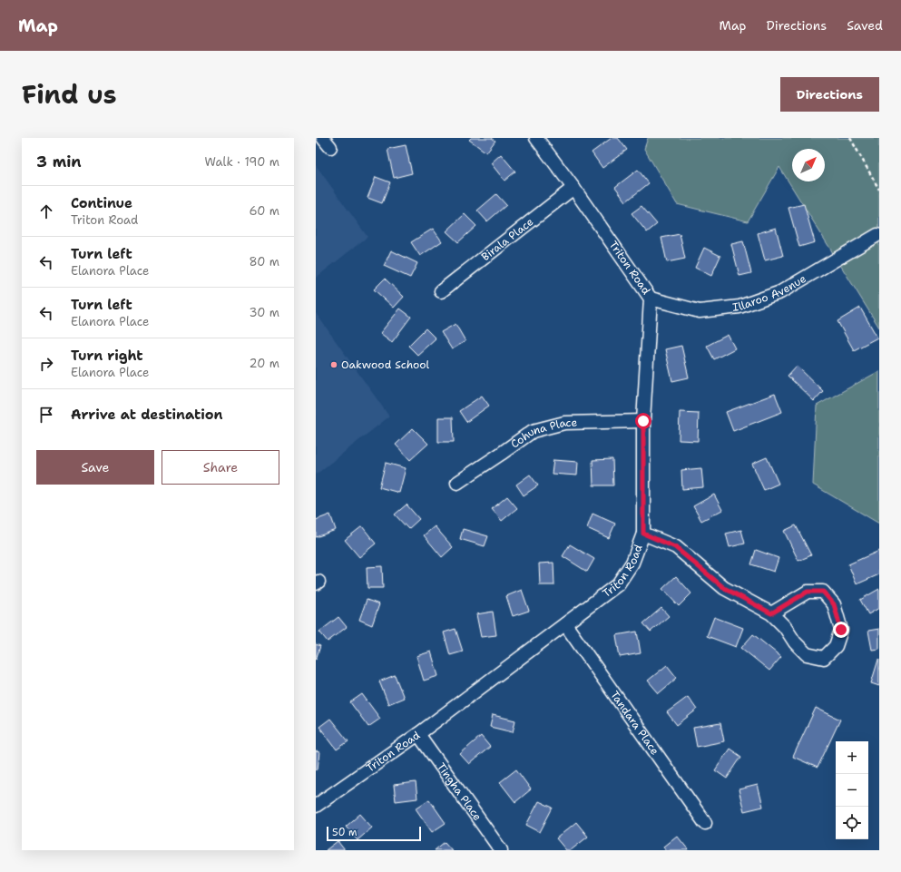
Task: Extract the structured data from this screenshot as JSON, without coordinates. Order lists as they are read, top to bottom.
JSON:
{
  "streets": {
    "street": [
      "Birala Place",
      "Triton Road",
      "Illaroo Avenue",
      "Cohuna Place",
      "Tandara Place",
      "Tingha Place"
    ]
  },
  "crossings": [
    ["Birala Place", "Triton Road"],
    ["Triton Road", "Illaroo Avenue"],
    ["Triton Road", "Cohuna Place"],
    ["Triton Road", "Tandara Place"],
    ["Triton Road", "Tingha Place"]
  ],
  "places": ["Oakwood School"],
  "scale_bar": "50 m",
  "north": "top right",
  "page": {
    "header": "Map",
    "nav": ["Map", "Directions", "Saved"],
    "title": "Find us",
    "buttons": [
      "Directions",
      ["Save", "Share"]
    ],
    "heading": ["3 min", "Walk · 190 m"],
    "list": [
      ["Continue", "Triton Road", "60 m"],
      ["Turn left", "Elanora Place", "80 m"],
      ["Turn left", "Elanora Place", "30 m"],
      ["Turn right", "Elanora Place", "20 m"],
      "Arrive at destination"
    ],
    "map_buttons": ["+", "−"],
    "scale": "50 m"
  }
}
